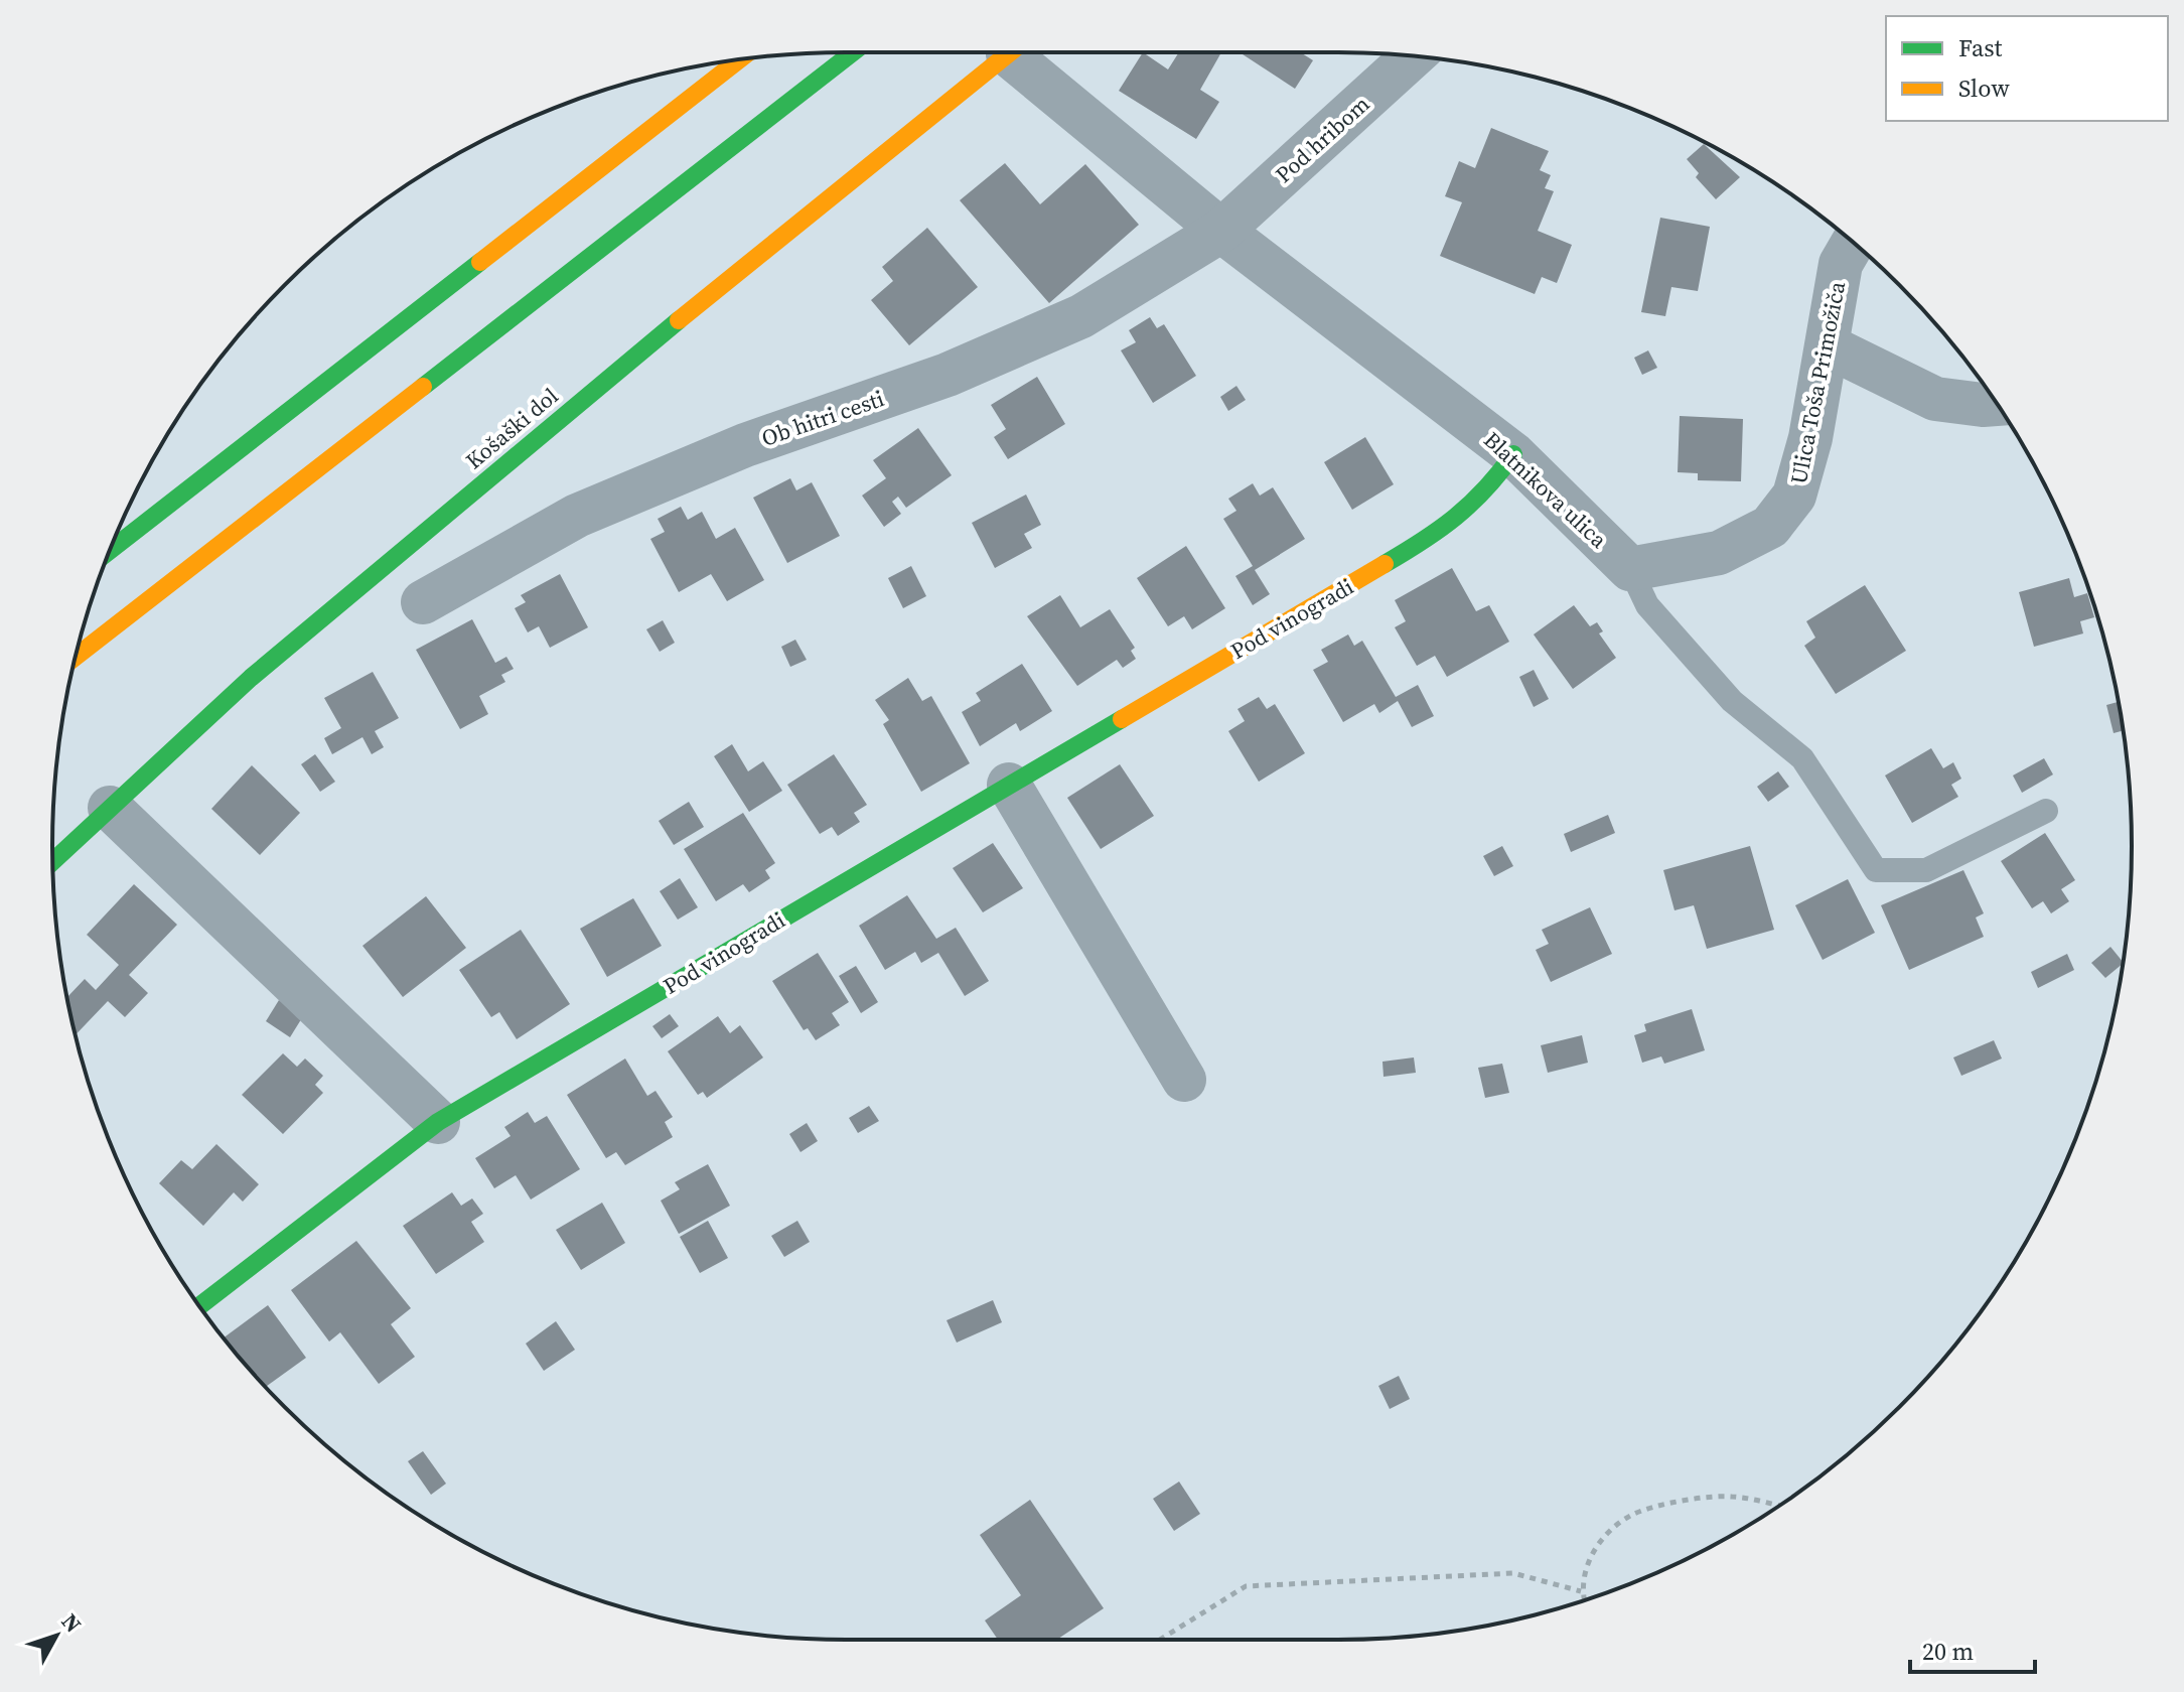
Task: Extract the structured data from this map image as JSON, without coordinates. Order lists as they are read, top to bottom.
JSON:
{
  "streets": {
    "main road": ["Košaški dol", "Pod vinogradi"],
    "street": [
      "Pod hribom",
      "Ulica Toša Primožiča",
      "Ob hitri cesti",
      "Blatnikova ulica"
    ]
  },
  "crossings": [
    ["Pod hribom", "Ob hitri cesti"],
    ["Pod hribom", "Blatnikova ulica"],
    ["Ulica Toša Primožiča", "Blatnikova ulica"],
    ["Ob hitri cesti", "Blatnikova ulica"],
    ["Blatnikova ulica", "Pod vinogradi"]
  ],
  "legend": ["Fast", "Slow"],
  "scale_bar": "20 m",
  "north": "top right"
}
